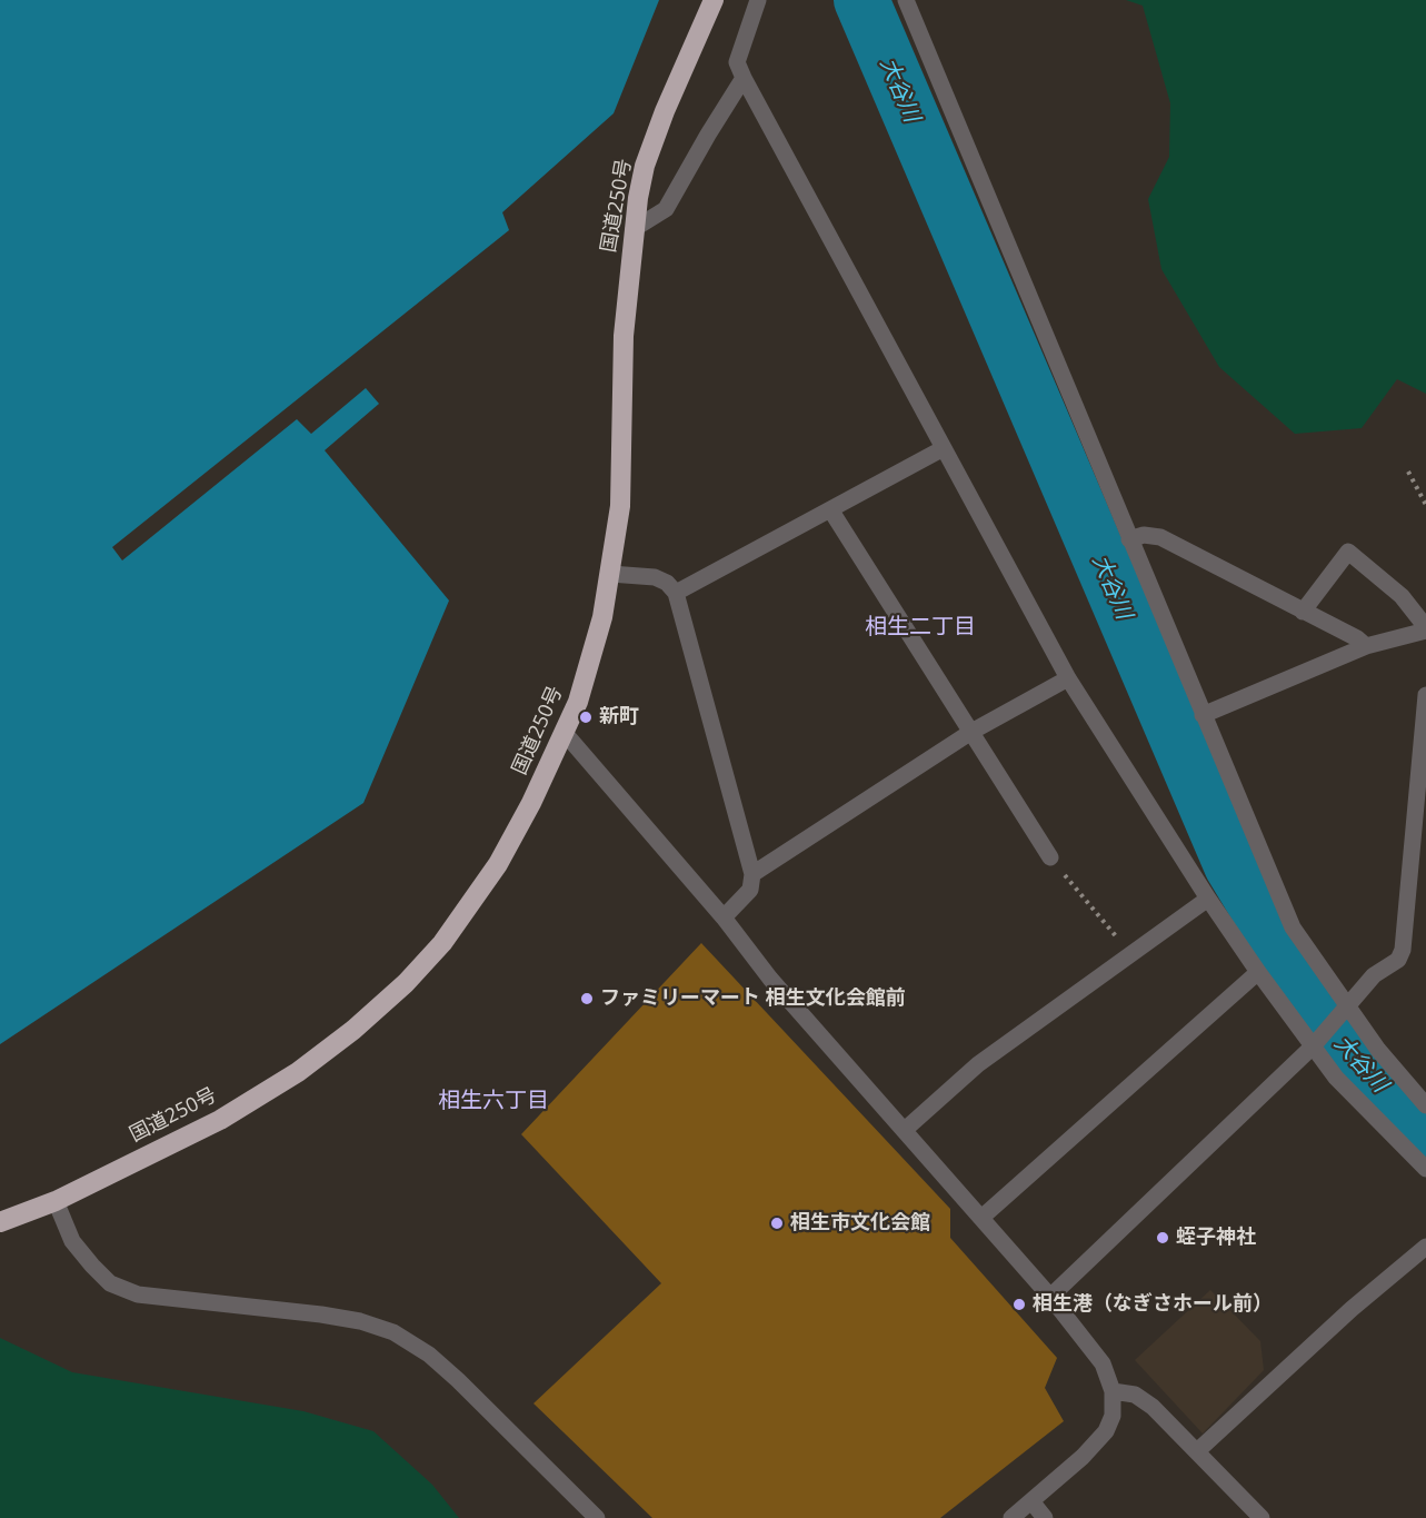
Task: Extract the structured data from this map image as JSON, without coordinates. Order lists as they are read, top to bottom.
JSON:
{
  "streets": {
    "highway": ["国道250号"]
  },
  "districts": ["相生二丁目", "相生六丁目"],
  "water": ["大谷川"],
  "places": [
    "新町",
    "ファミリーマート 相生文化会館前",
    "相生市文化会館",
    "蛭子神社",
    "相生港（なぎさホール前）"
  ]
}
